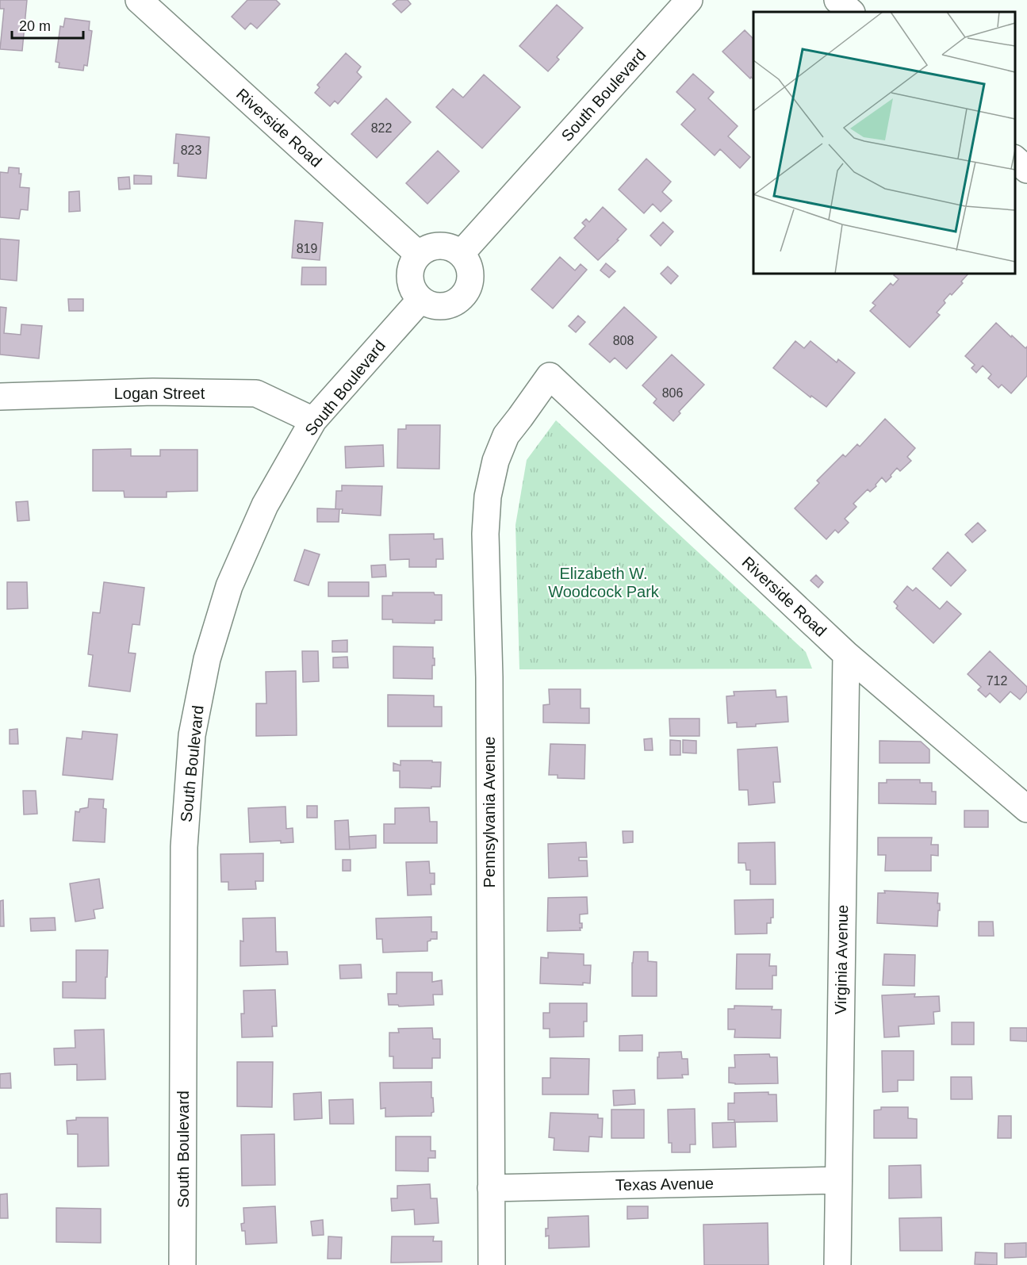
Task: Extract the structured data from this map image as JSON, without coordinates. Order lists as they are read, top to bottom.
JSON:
{
  "streets": {
    "street": [
      "South Boulevard",
      "Riverside Road",
      "Logan Street",
      "Pennsylvania Avenue",
      "Virginia Avenue",
      "Texas Avenue"
    ]
  },
  "crossings": [
    ["South Boulevard", "Riverside Road"],
    ["South Boulevard", "Logan Street"],
    ["Riverside Road", "Pennsylvania Avenue"],
    ["Riverside Road", "Virginia Avenue"],
    ["Pennsylvania Avenue", "Texas Avenue"],
    ["Virginia Avenue", "Texas Avenue"]
  ],
  "parks": ["Elizabeth W. Woodcock Park"],
  "house_numbers": [
    "822",
    "823",
    "819",
    "808",
    "806",
    "712"
  ],
  "scale_bar": "20 m"
}
